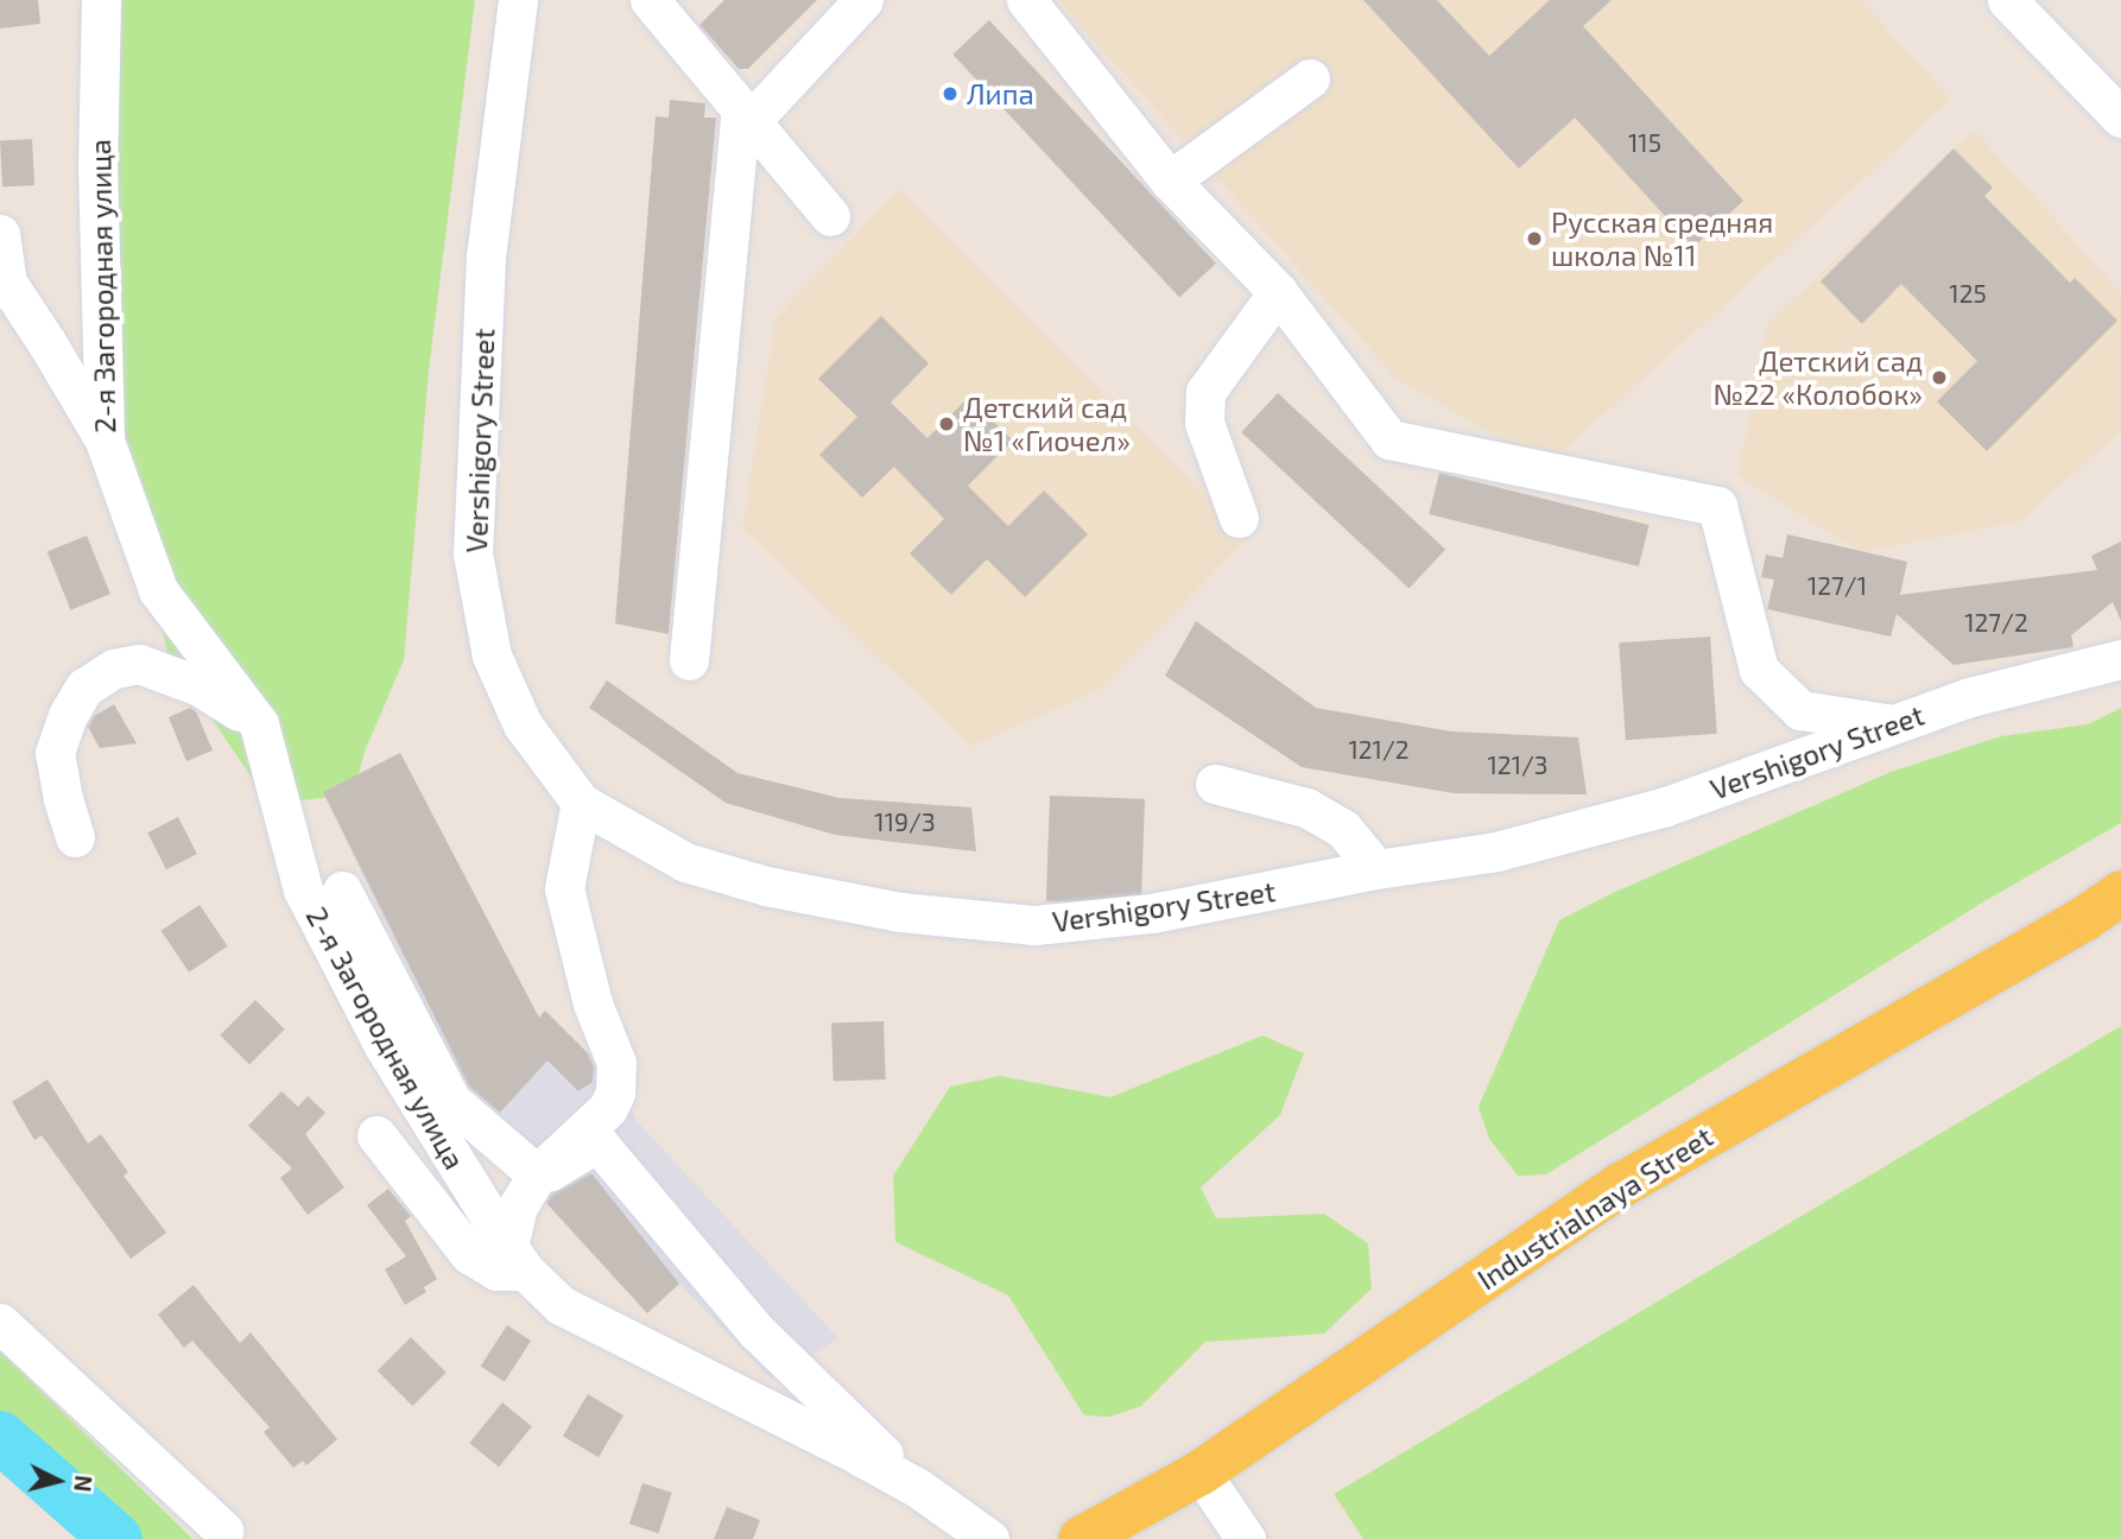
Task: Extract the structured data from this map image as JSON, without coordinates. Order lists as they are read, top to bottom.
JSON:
{
  "streets": {
    "main road": ["Industrialnaya Street"],
    "street": ["2-я Загородная улица", "Vershigory Street"]
  },
  "places": [
    "Липа",
    "Русская средняя школа №11",
    "Детский сад №22 «Колобок»",
    "Детский сад №1 «Гиочел»"
  ],
  "house_numbers": [
    "115",
    "125",
    "127/1",
    "127/2",
    "121/2",
    "121/3",
    "119/3"
  ],
  "north": "right"
}
